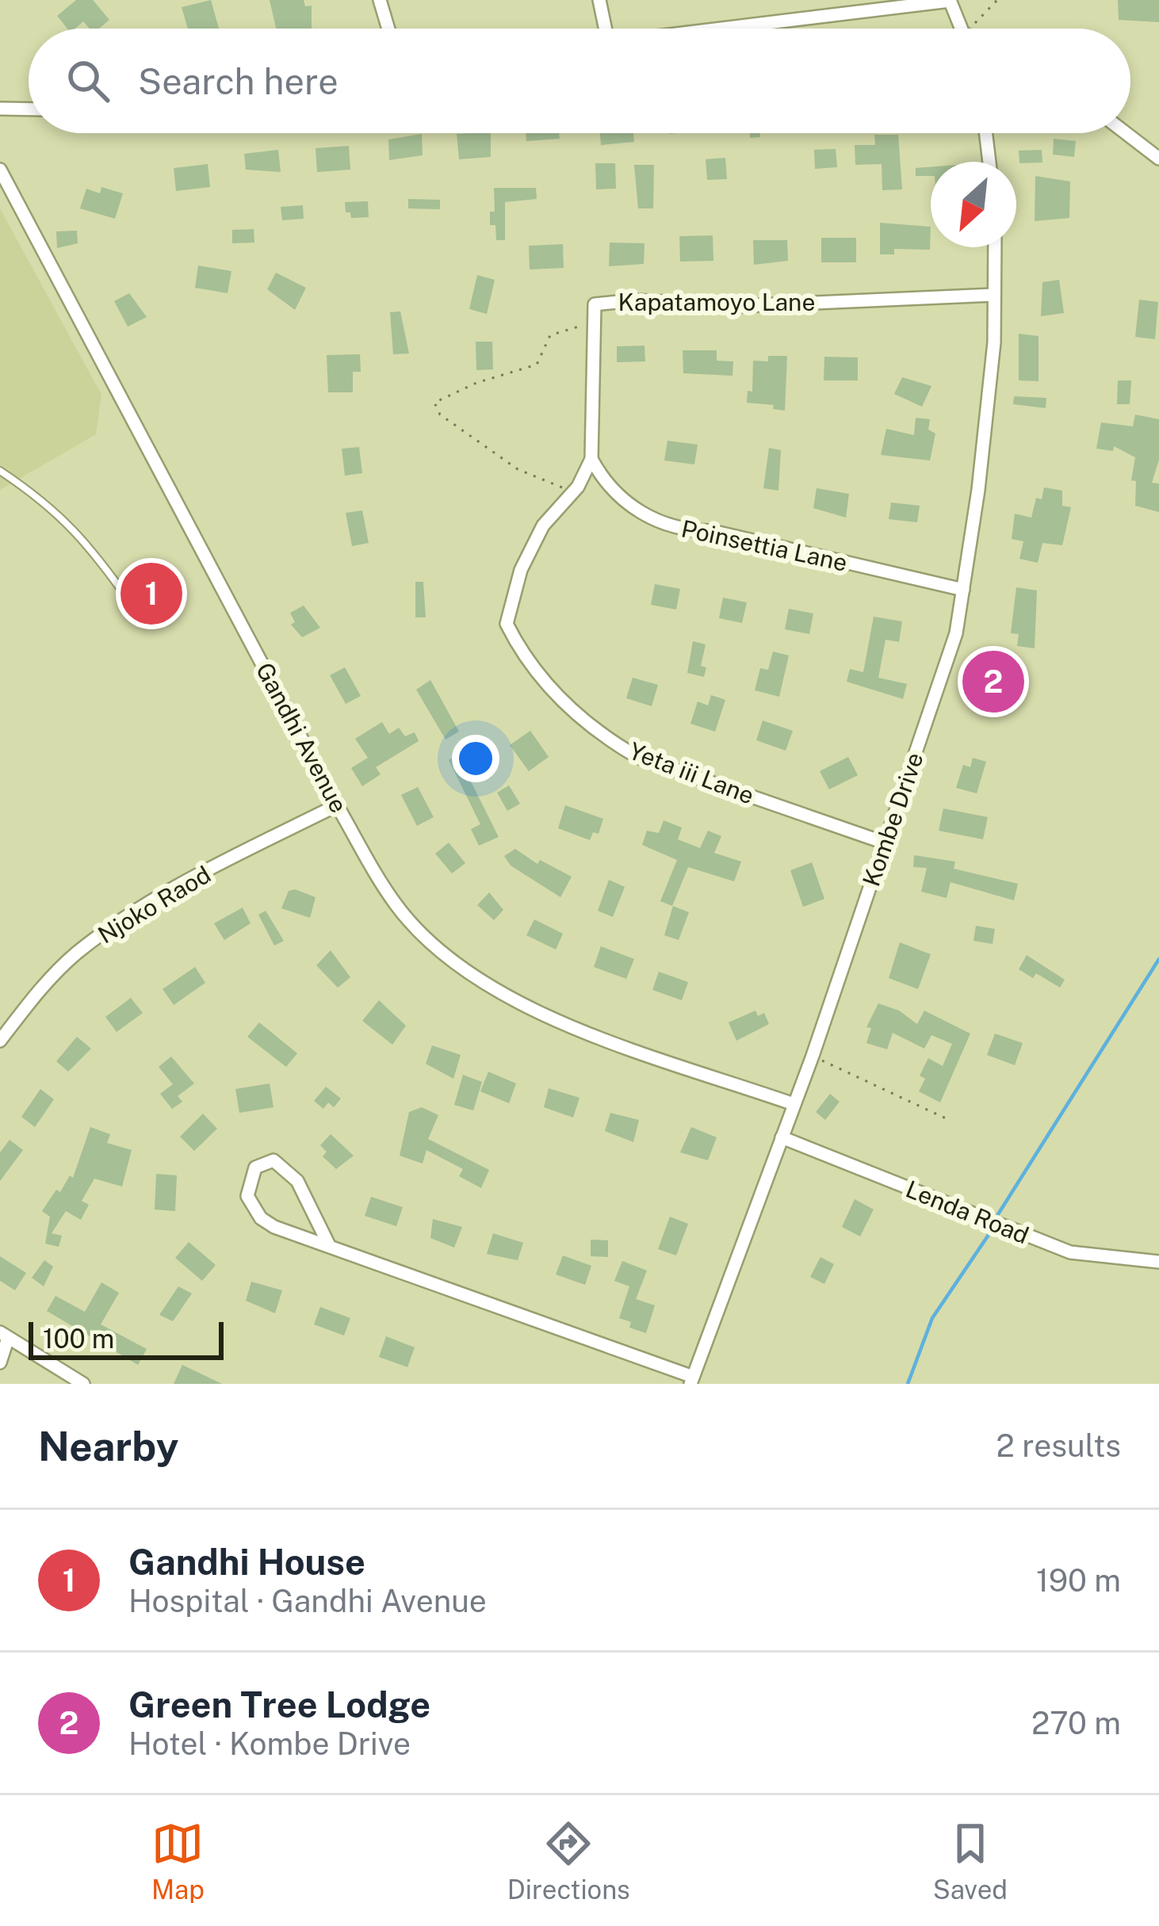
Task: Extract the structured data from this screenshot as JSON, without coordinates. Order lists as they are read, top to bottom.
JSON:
{
  "streets": {
    "street": [
      "Kapatamoyo Lane",
      "Poinsettia Lane",
      "Gandhi Avenue",
      "Yeta iii Lane",
      "Kombe Drive",
      "Njoko Raod",
      "Lenda Road"
    ]
  },
  "crossings": [
    ["Kapatamoyo Lane", "Poinsettia Lane"],
    ["Kapatamoyo Lane", "Yeta iii Lane"],
    ["Kapatamoyo Lane", "Kombe Drive"],
    ["Poinsettia Lane", "Yeta iii Lane"],
    ["Poinsettia Lane", "Kombe Drive"],
    ["Gandhi Avenue", "Kombe Drive"],
    ["Gandhi Avenue", "Njoko Raod"],
    ["Yeta iii Lane", "Kombe Drive"],
    ["Kombe Drive", "Lenda Road"]
  ],
  "scale_bar": "100 m",
  "north": "bottom left",
  "page": {
    "search": "Search here",
    "pins": ["1", "2"],
    "scale": "100 m",
    "heading": ["Nearby", "2 results"],
    "list": [
      {
        "mark": "1",
        "name": "Gandhi House",
        "note": "Hospital · Gandhi Avenue",
        "value": "190 m"
      },
      {
        "mark": "2",
        "name": "Green Tree Lodge",
        "note": "Hotel · Kombe Drive",
        "value": "270 m"
      }
    ],
    "nav": ["Map", "Directions", "Saved"]
  }
}
